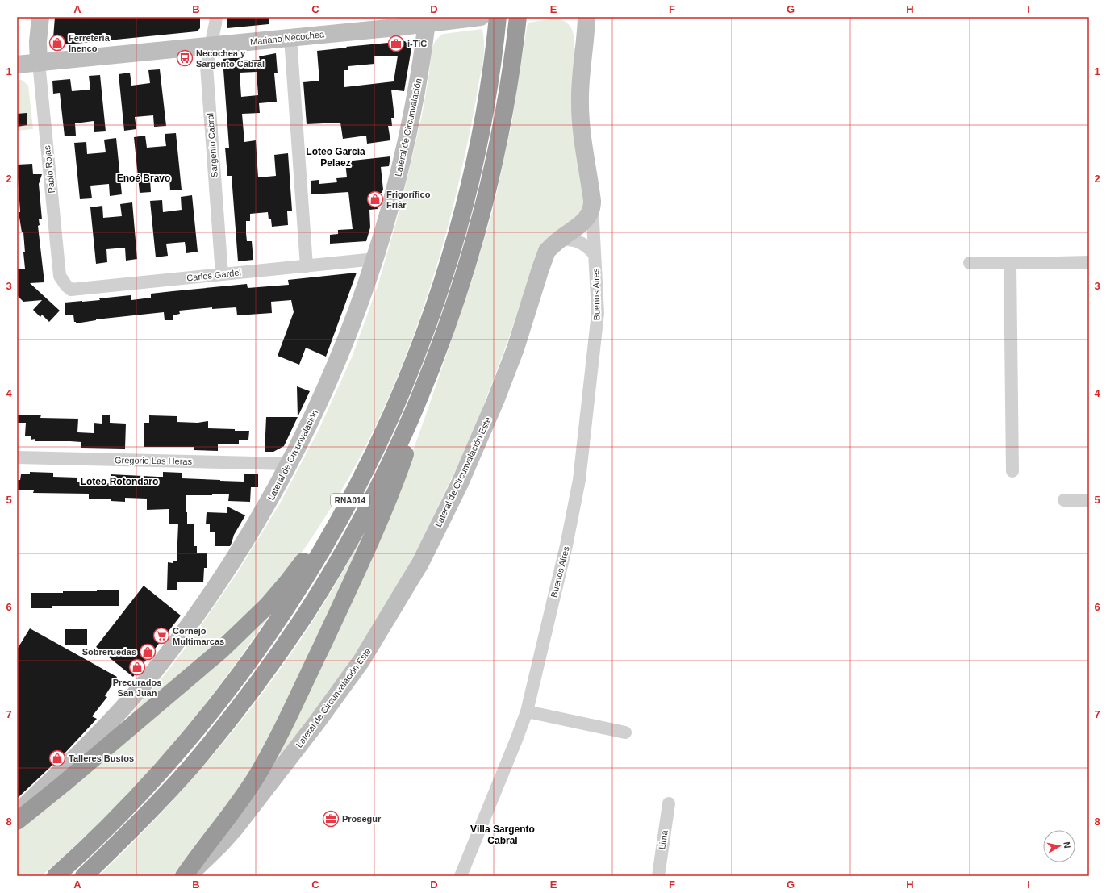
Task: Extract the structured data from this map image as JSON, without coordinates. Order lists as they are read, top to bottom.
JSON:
{
  "streets": {
    "highway": ["RNA014"],
    "street": [
      "Mariano Necochea",
      "Lateral de Circunvalación",
      "Sargento Cabral",
      "Pablo Rojas",
      "Carlos Gardel",
      "Buenos Aires",
      "Gregorio Las Heras",
      "Lateral de Circunvalación Este",
      "Lima"
    ]
  },
  "crossings": [
    ["Mariano Necochea", "Lateral de Circunvalación"],
    ["Mariano Necochea", "Sargento Cabral"],
    ["Mariano Necochea", "Pablo Rojas"],
    ["Lateral de Circunvalación", "Carlos Gardel"],
    ["Lateral de Circunvalación", "Gregorio Las Heras"],
    ["Sargento Cabral", "Carlos Gardel"],
    ["Pablo Rojas", "Carlos Gardel"],
    ["Buenos Aires", "Lateral de Circunvalación Este"]
  ],
  "districts": [
    "Loteo García Pelaez",
    "Enoé Bravo",
    "Loteo Rotondaro",
    "Villa Sargento Cabral"
  ],
  "places": {
    "shop": [
      "Ferretería Inenco",
      "Frigorífico Friar",
      "Sobreruedas",
      "Precurados San Juan",
      "Talleres Bustos"
    ],
    "office": ["i-TiC", "Prosegur"],
    "bus stop": ["Necochea y Sargento Cabral"],
    "supermarket": ["Cornejo Multimarcas"]
  },
  "north": "right",
  "grid": {
    "columns": [
      "A",
      "B",
      "C",
      "D",
      "E",
      "F",
      "G",
      "H",
      "I"
    ],
    "rows": [
      "1",
      "2",
      "3",
      "4",
      "5",
      "6",
      "7",
      "8"
    ]
  }
}
